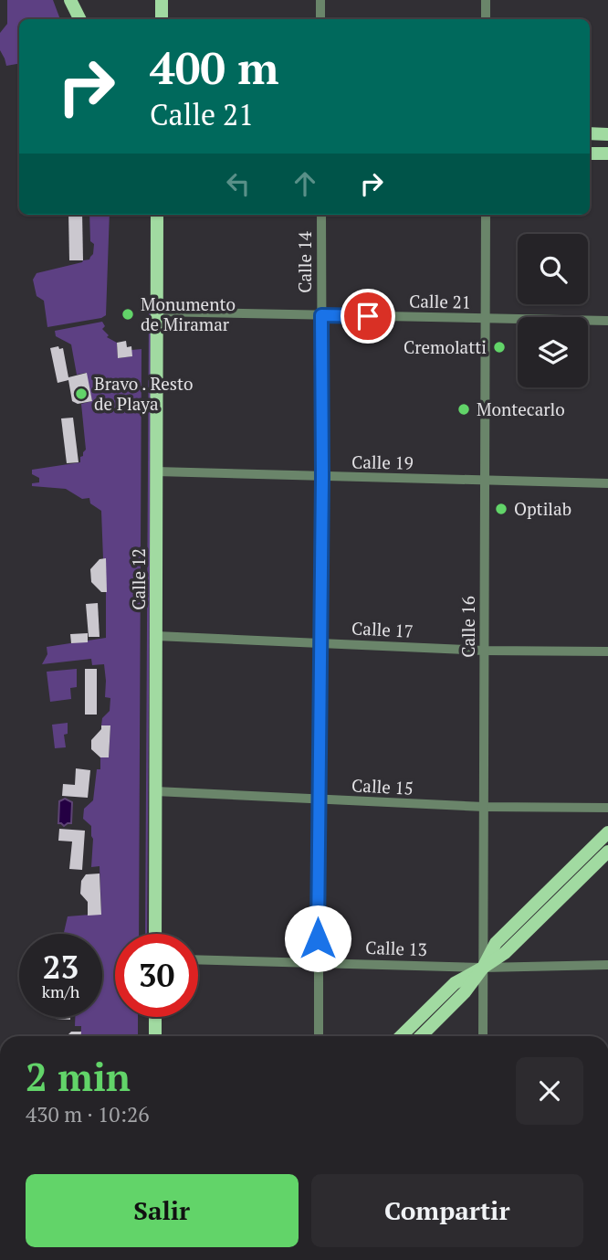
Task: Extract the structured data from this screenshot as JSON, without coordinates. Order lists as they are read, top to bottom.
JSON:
{
  "streets": {
    "main road": ["Calle 12"],
    "street": [
      "Calle 14",
      "Calle 21",
      "Calle 19",
      "Calle 16",
      "Calle 17",
      "Calle 15",
      "Calle 13"
    ]
  },
  "crossings": [
    ["Calle 14", "Calle 21"],
    ["Calle 14", "Calle 19"],
    ["Calle 14", "Calle 17"],
    ["Calle 14", "Calle 15"],
    ["Calle 14", "Calle 13"],
    ["Calle 21", "Calle 12"],
    ["Calle 21", "Calle 16"],
    ["Calle 19", "Calle 12"],
    ["Calle 19", "Calle 16"],
    ["Calle 12", "Calle 17"],
    ["Calle 12", "Calle 15"],
    ["Calle 16", "Calle 17"],
    ["Calle 16", "Calle 15"],
    ["Calle 16", "Calle 13"]
  ],
  "places": [
    "Monumento de Miramar",
    "Cremolatti",
    "Bravo . Resto de Playa",
    "Montecarlo",
    "Optilab"
  ],
  "page": {
    "turn": ["400 m", "Calle 21"],
    "speed": "23 km/h",
    "limit": "30",
    "heading": ["2 min", "430 m · 10:26"],
    "buttons": ["Salir", "Compartir"]
  }
}
